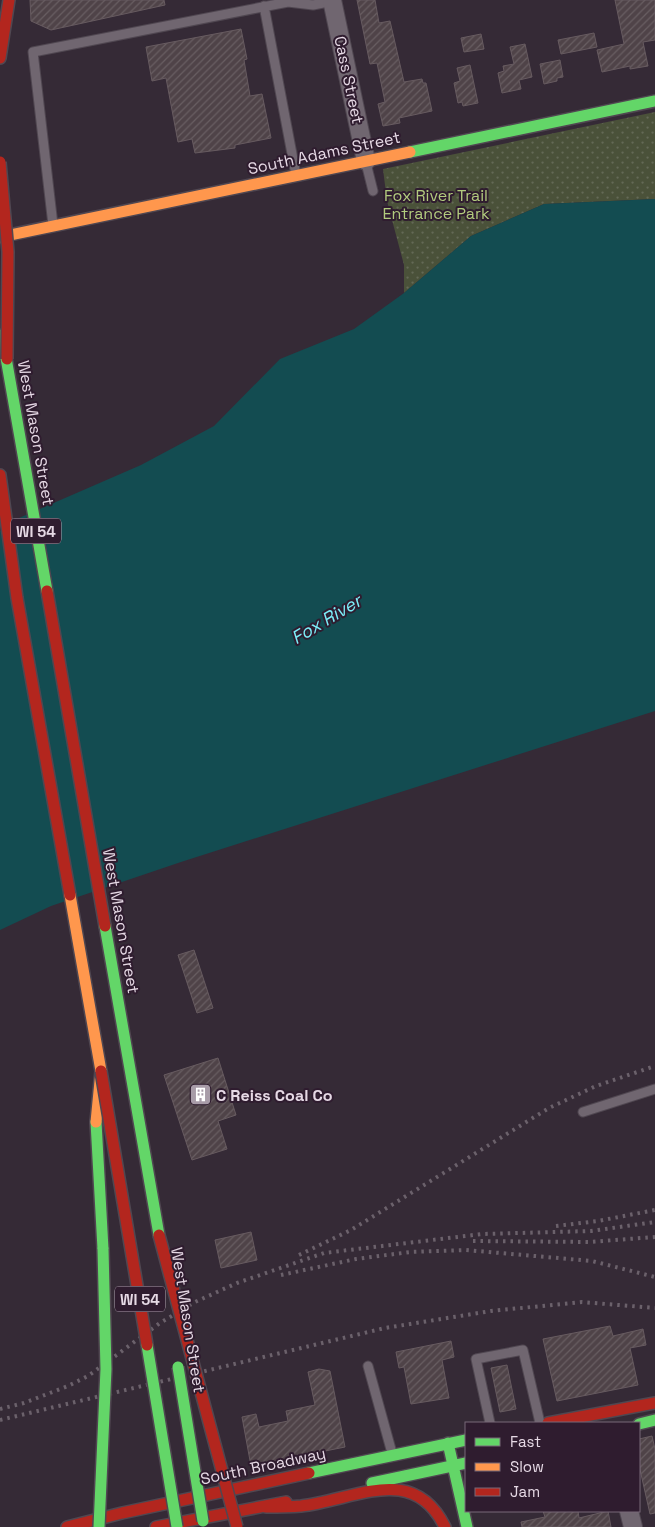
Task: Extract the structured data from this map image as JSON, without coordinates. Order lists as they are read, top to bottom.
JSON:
{
  "streets": {
    "main road": [
      "South Adams Street",
      "West Mason Street",
      "WI 54",
      "South Broadway"
    ],
    "street": ["Cass Street"]
  },
  "crossings": [
    ["Cass Street", "South Adams Street"]
  ],
  "water": ["Fox River"],
  "parks": ["Fox River Trail Entrance Park"],
  "places": {
    "building": ["C Reiss Coal Co"]
  },
  "legend": ["Fast", "Slow", "Jam"]
}
